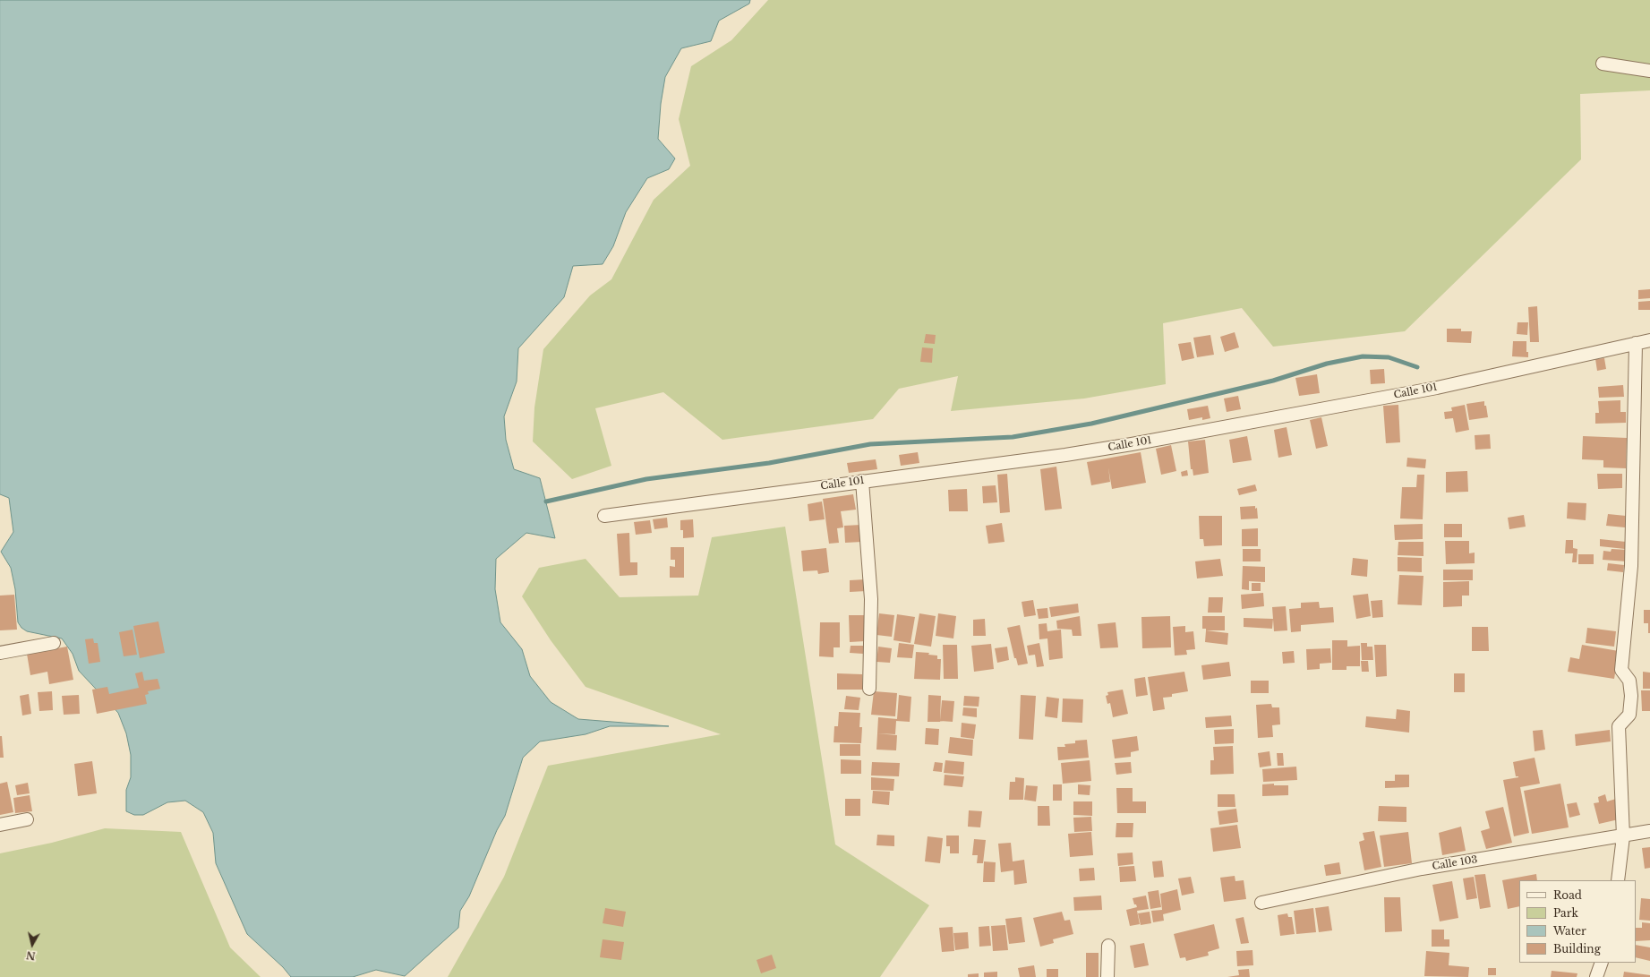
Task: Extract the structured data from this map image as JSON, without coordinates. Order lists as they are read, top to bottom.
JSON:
{
  "streets": {
    "street": ["Calle 101", "Calle 103"]
  },
  "legend": [
    "Road",
    "Park",
    "Water",
    "Building"
  ],
  "north": "bottom"
}
